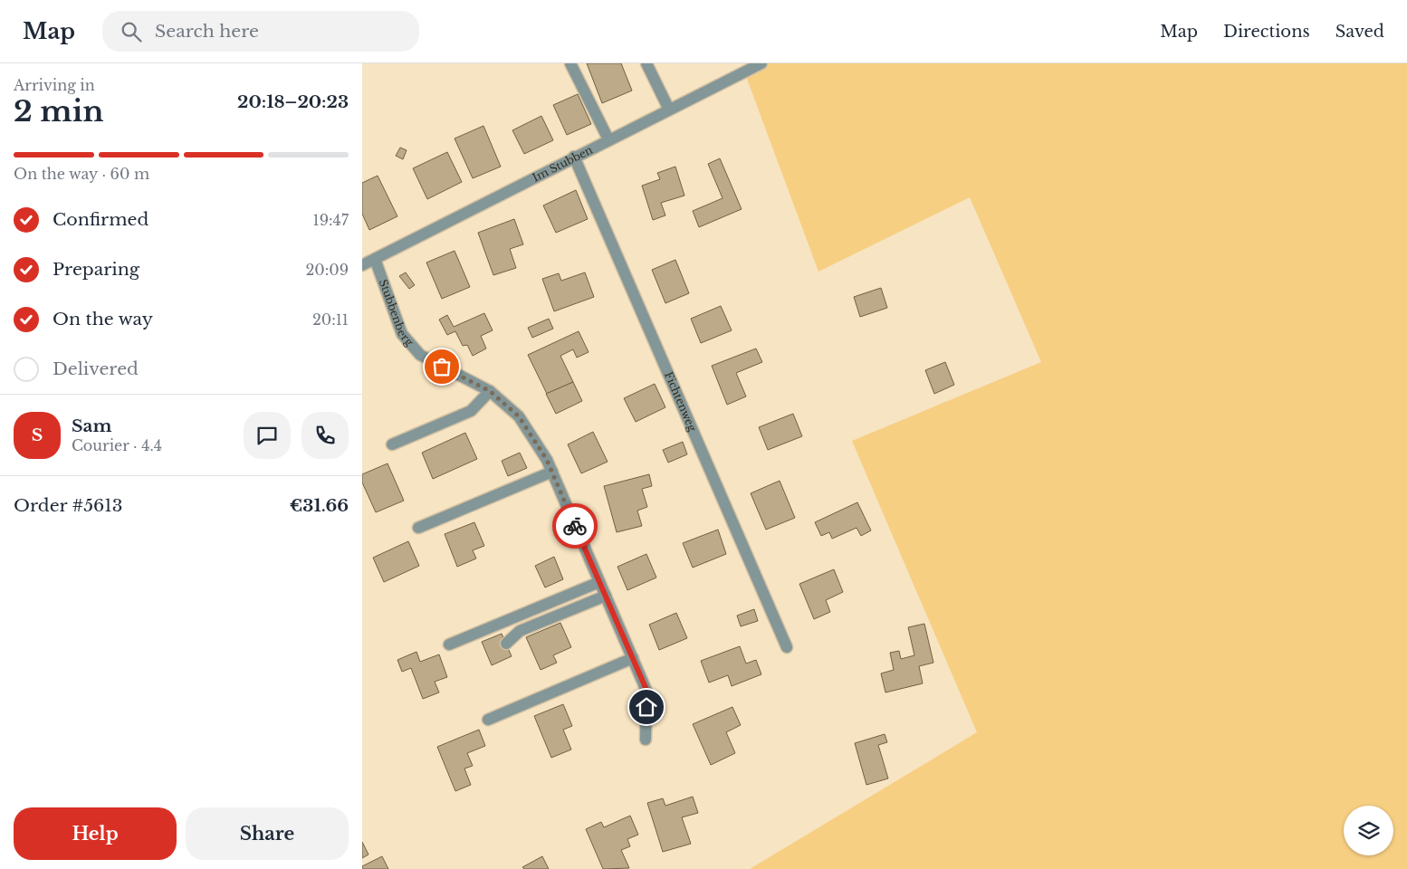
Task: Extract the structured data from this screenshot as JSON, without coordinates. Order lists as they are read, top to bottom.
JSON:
{
  "streets": {
    "street": ["Im Stubben", "Stubbenberg", "Fichtenweg"]
  },
  "crossings": [
    ["Im Stubben", "Stubbenberg"],
    ["Im Stubben", "Fichtenweg"]
  ],
  "page": {
    "header": "Map",
    "search": "Search here",
    "nav": ["Map", "Directions", "Saved"],
    "heading": ["2 min", "Arriving in", "20:18–20:23"],
    "panel": [
      "Sam",
      "Courier · 4.4",
      "Order #5613",
      "€31.66"
    ],
    "bar": "On the way · 60 m",
    "list": [
      ["Confirmed", "19:47"],
      ["Preparing", "20:09"],
      ["On the way", "20:11"],
      "Delivered"
    ],
    "round": "S",
    "buttons": ["Help", "Share"]
  }
}
